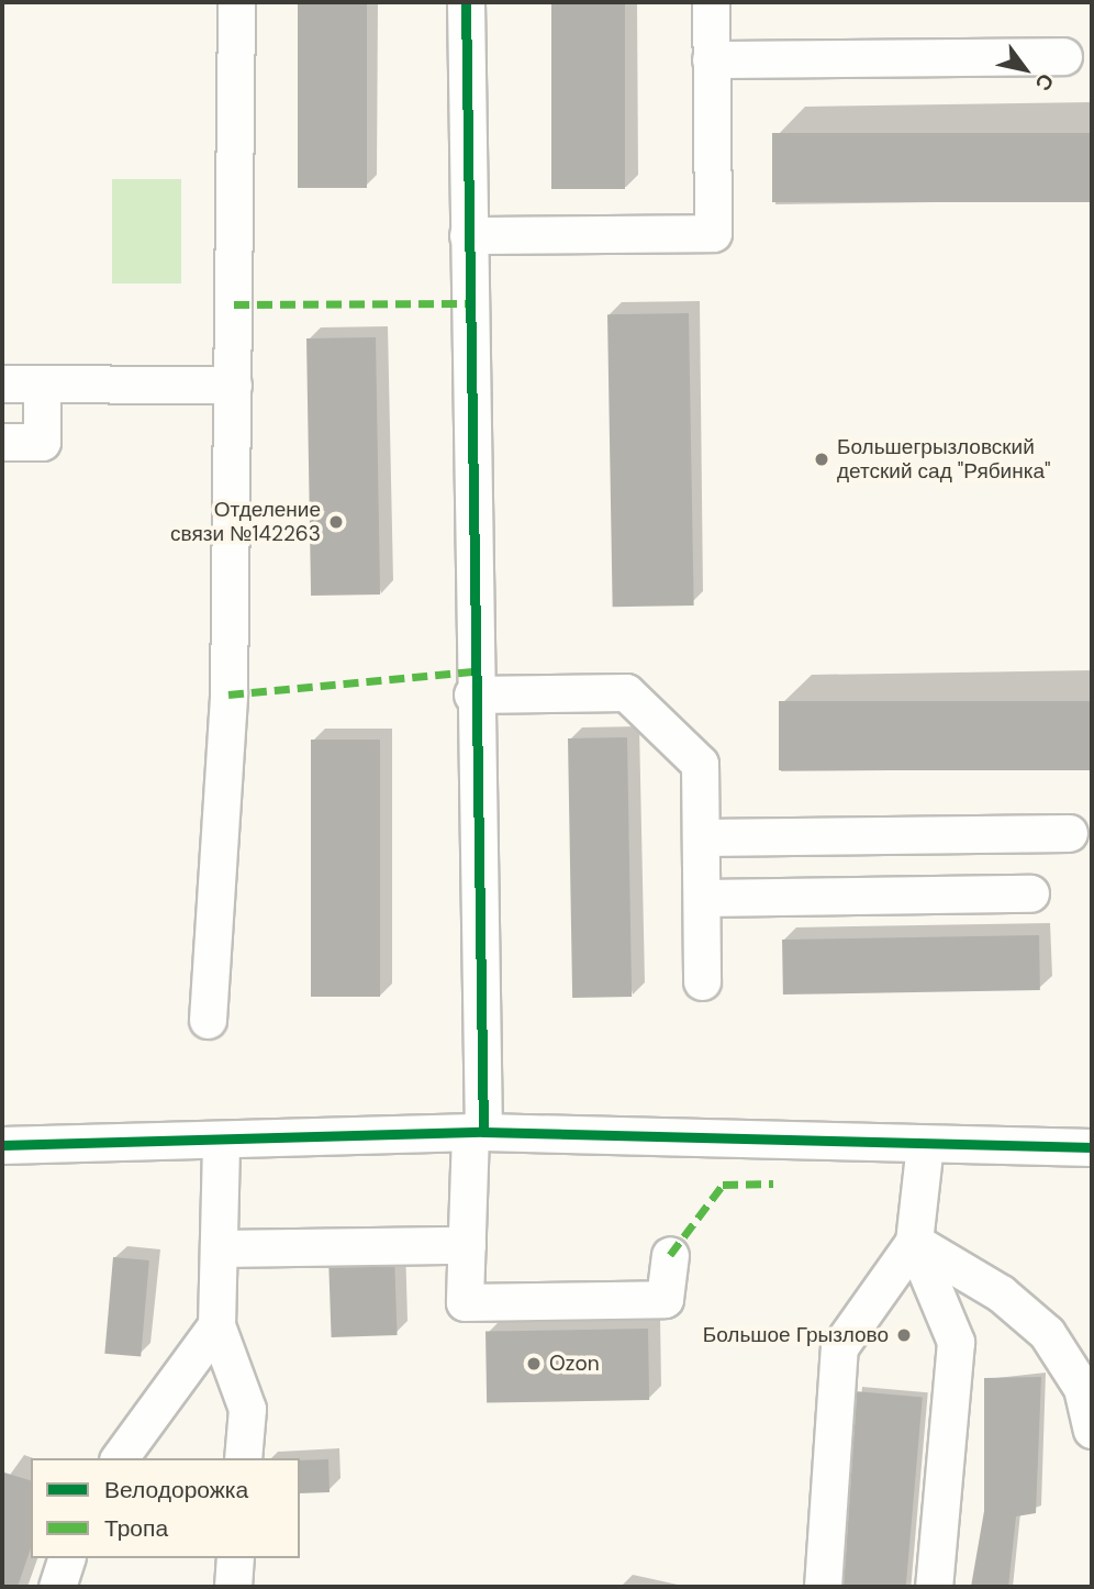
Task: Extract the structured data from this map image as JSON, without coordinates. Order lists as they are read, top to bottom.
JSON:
{
  "places": [
    "Большегрызловский детский сад \"Рябинка\"",
    "Отделение связи №142263",
    "Большое Грызлово",
    "Ozon"
  ],
  "legend": ["Велодорожка", "Тропа"],
  "north": "bottom right"
}
